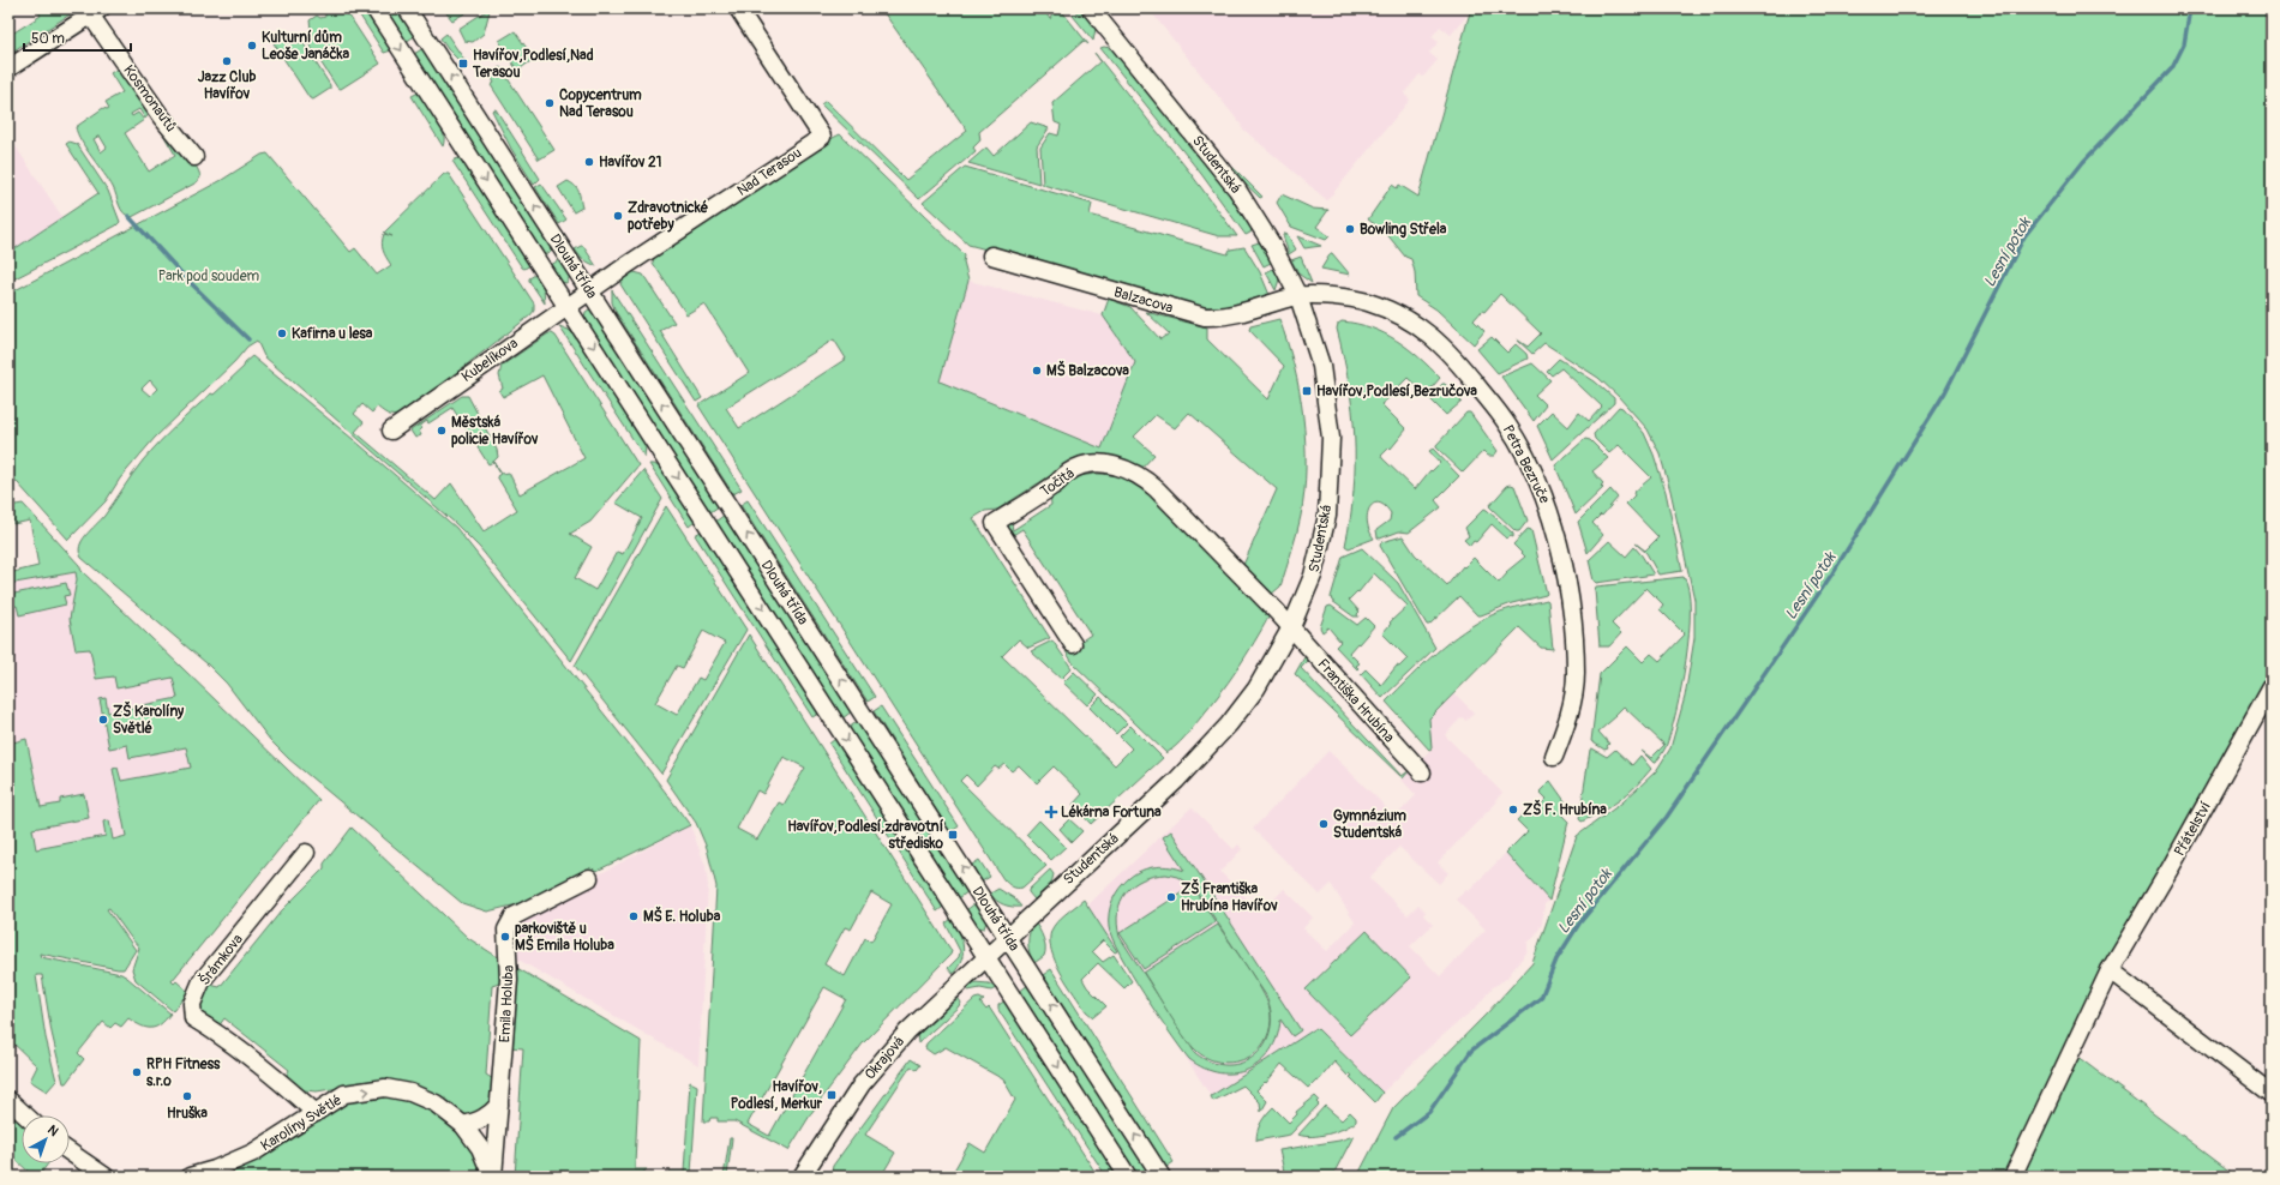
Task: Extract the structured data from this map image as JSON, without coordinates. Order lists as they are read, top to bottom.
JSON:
{
  "streets": {
    "street": [
      "Kosmonautů",
      "Studentská",
      "Nad Terasou",
      "Dlouhá třída",
      "Balzacova",
      "Kubelíkova",
      "Petra Bezruče",
      "Točitá",
      "Františka Hrubína",
      "Přátelství",
      "Šrámkova",
      "Emila Holuba",
      "Okrajová",
      "Karolíny Světlé"
    ]
  },
  "crossings": [
    ["Studentská", "Dlouhá třída"],
    ["Studentská", "Balzacova"],
    ["Studentská", "Petra Bezruče"],
    ["Studentská", "Točitá"],
    ["Studentská", "Františka Hrubína"],
    ["Studentská", "Okrajová"],
    ["Nad Terasou", "Dlouhá třída"],
    ["Nad Terasou", "Kubelíkova"],
    ["Dlouhá třída", "Kubelíkova"],
    ["Dlouhá třída", "Okrajová"],
    ["Balzacova", "Petra Bezruče"],
    ["Točitá", "Františka Hrubína"],
    ["Šrámkova", "Karolíny Světlé"],
    ["Emila Holuba", "Karolíny Světlé"]
  ],
  "one_way": ["Karolíny Světlé"],
  "water": ["Lesní potok"],
  "parks": ["Park pod soudem"],
  "places": {
    "other": [
      "Kulturní dům Leoše Janáčka",
      "Jazz Club Havířov",
      "Copycentrum Nad Terasou",
      "Havířov 21",
      "Zdravotnické potřeby",
      "Bowling Střela",
      "Kafirna u lesa",
      "MŠ Balzacova",
      "Městská policie Havířov",
      "ZŠ Karolíny Světlé",
      "ZŠ F. Hrubína",
      "Gymnázium Studentská",
      "ZŠ Františka Hrubína Havířov",
      "MŠ E. Holuba",
      "parkoviště u MŠ Emila Holuba",
      "RPH Fitness s.r.o",
      "Hruška"
    ],
    "transit": [
      "Havířov,Podlesí,Nad Terasou",
      "Havířov,Podlesí,Bezručova",
      "Havířov,Podlesí,zdravotní středisko",
      "Havířov, Podlesí, Merkur"
    ],
    "health": ["Lékárna Fortuna"]
  },
  "scale_bar": "50 m",
  "north": "top right"
}
